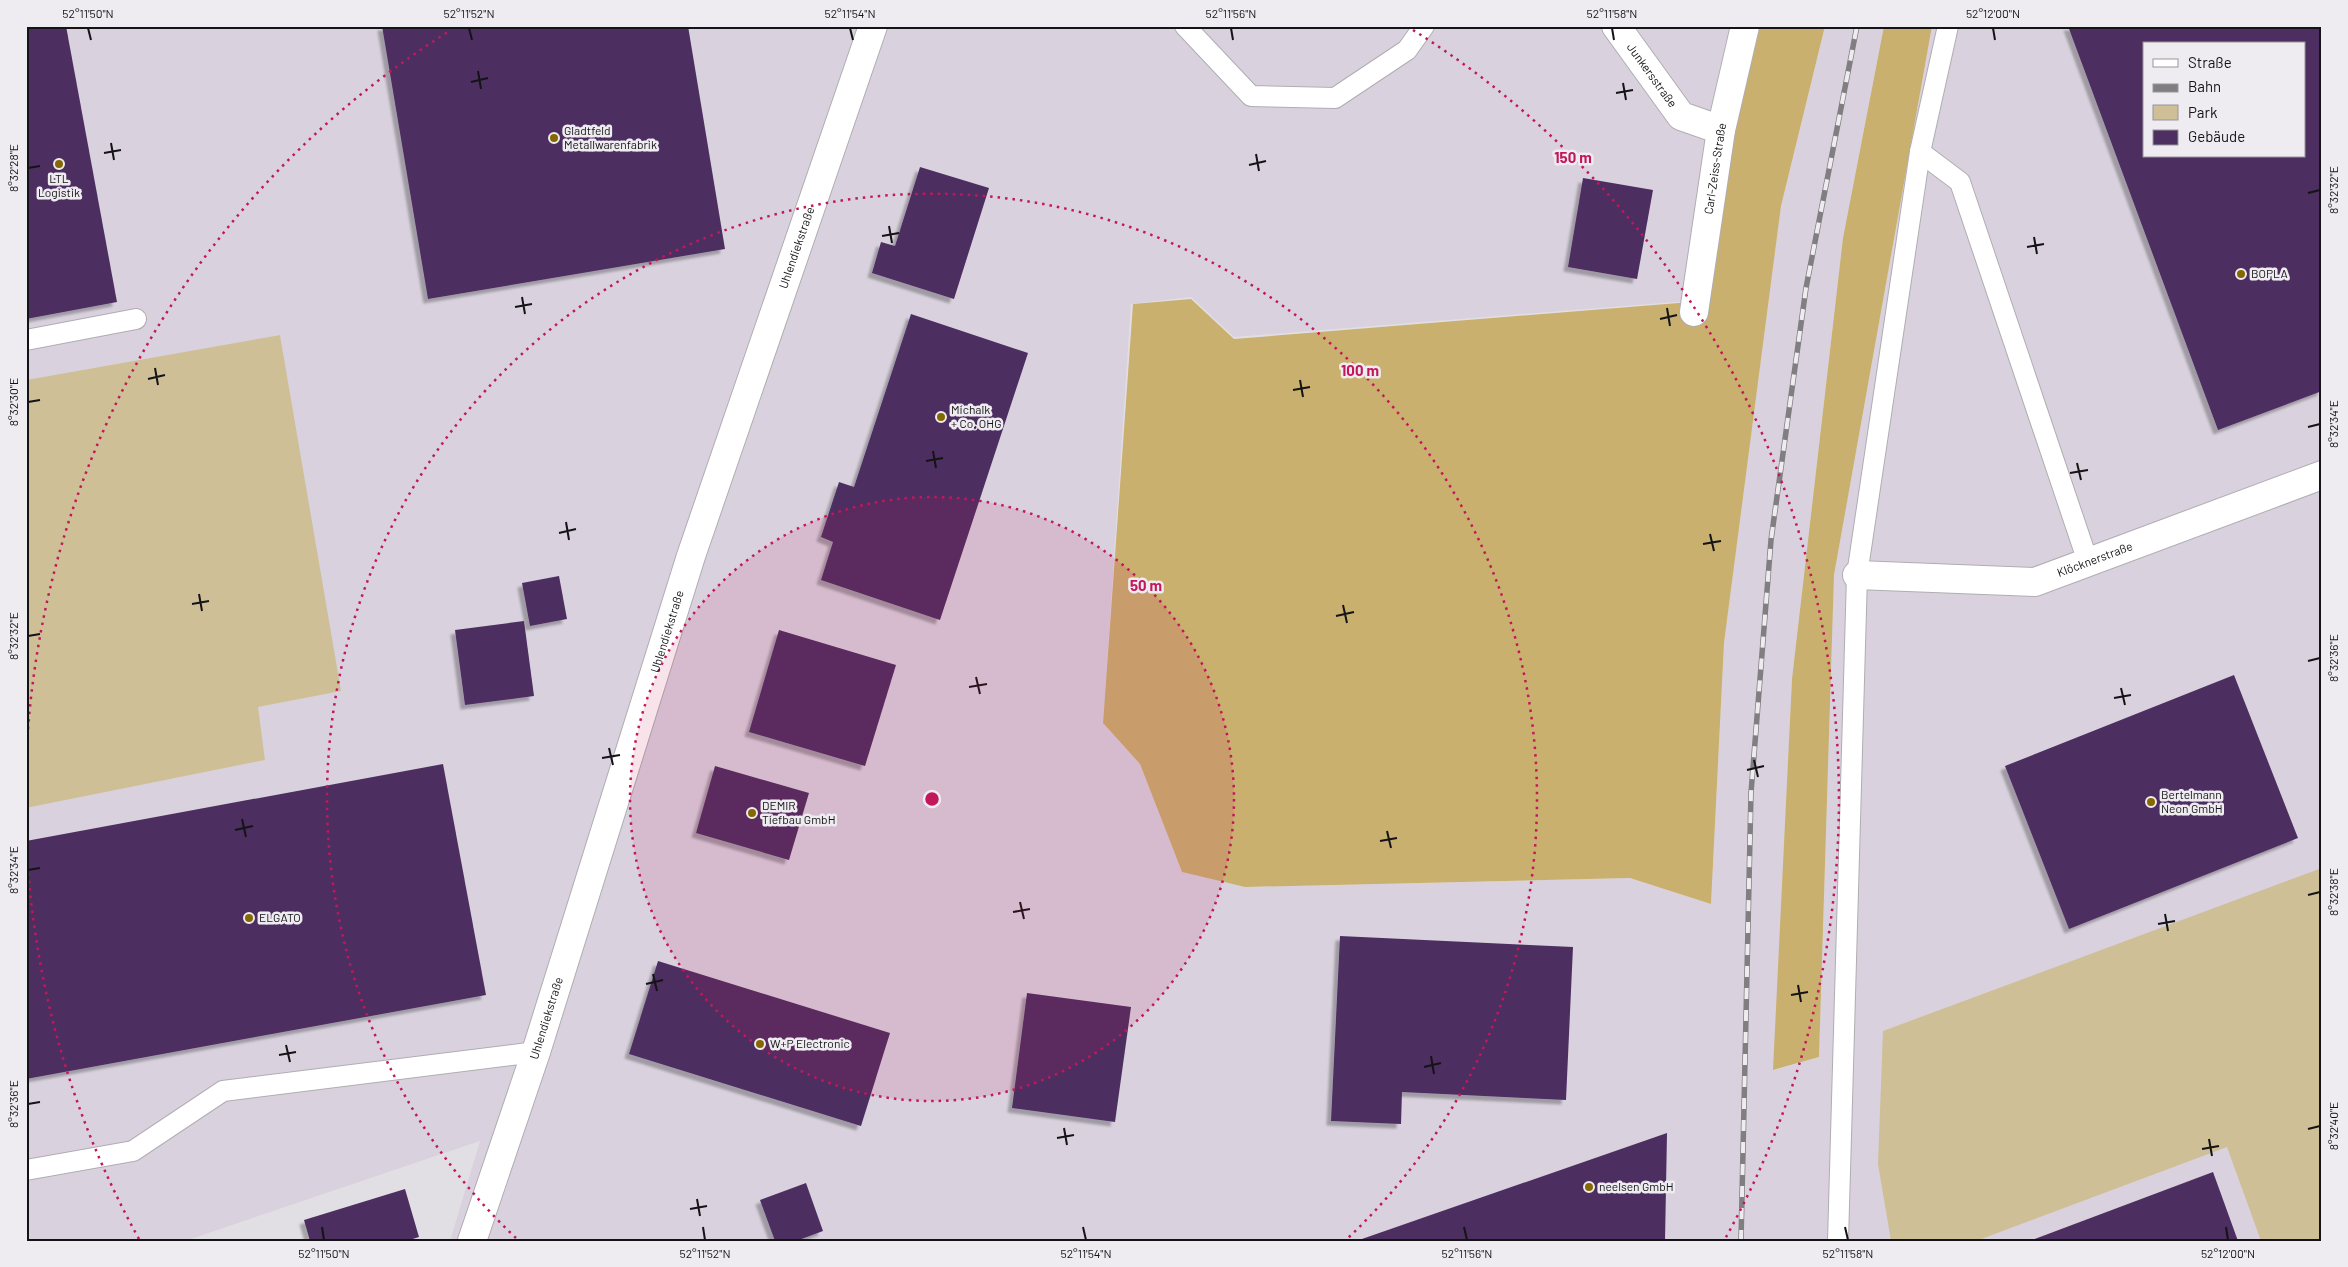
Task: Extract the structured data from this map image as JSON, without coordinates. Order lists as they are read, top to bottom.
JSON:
{
  "streets": {
    "street": [
      "Junkersstraße",
      "Carl-Zeiss-Straße",
      "Uhlendiekstraße",
      "Klöcknerstraße"
    ]
  },
  "crossings": [
    ["Junkersstraße", "Carl-Zeiss-Straße"]
  ],
  "places": [
    "Gladtfeld Metallwarenfabrik",
    "LTL Logistik",
    "BOPLA",
    "Michalk + Co. OHG",
    "Bertelmann Neon GmbH",
    "DEMIR Tiefbau GmbH",
    "ELGATO",
    "W+P Electronic",
    "neelsen GmbH"
  ],
  "legend": [
    "Straße",
    "Bahn",
    "Park",
    "Gebäude"
  ],
  "coordinates": [
    "52°11'50\"N",
    "52°11'52\"N",
    "52°11'54\"N",
    "52°11'56\"N",
    "52°11'58\"N",
    "52°12'00\"N",
    "8°32'28\"E",
    "8°32'32\"E",
    "8°32'30\"E",
    "8°32'34\"E",
    "8°32'36\"E",
    "8°32'38\"E",
    "8°32'40\"E"
  ],
  "rings": ["150 m", "100 m", "50 m"]
}
